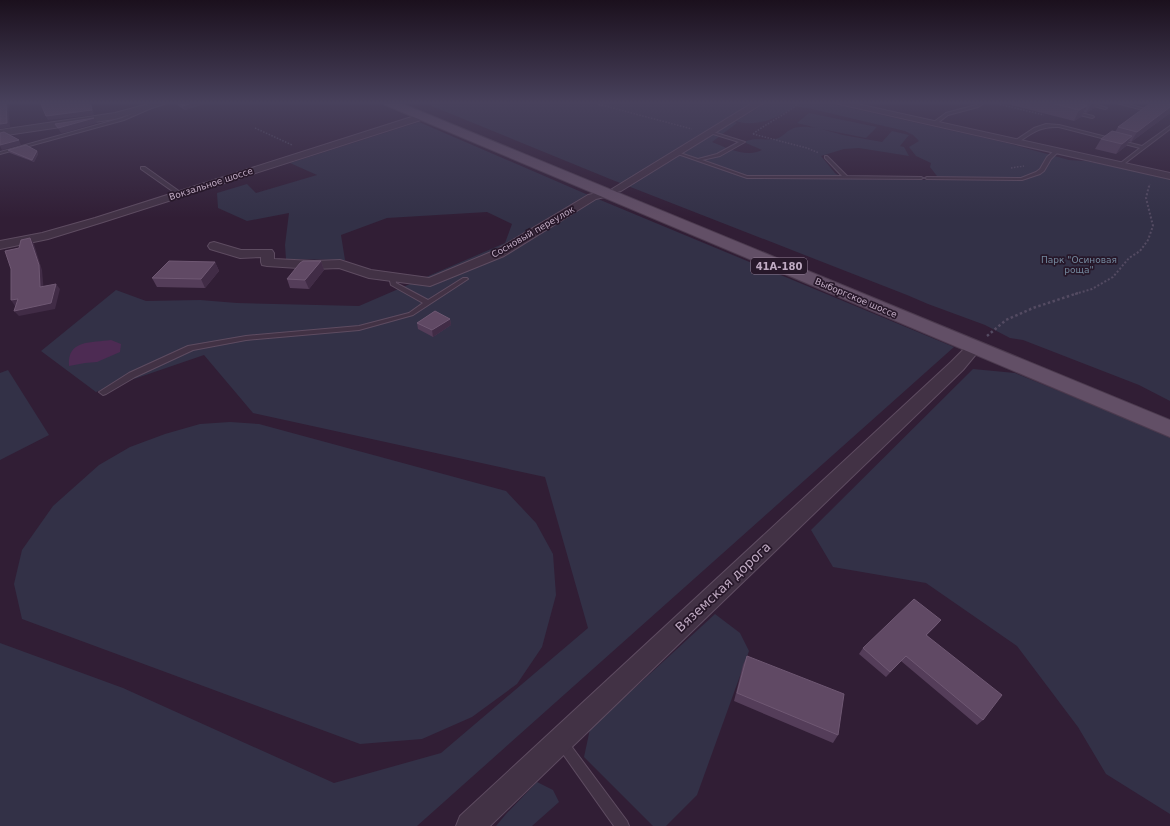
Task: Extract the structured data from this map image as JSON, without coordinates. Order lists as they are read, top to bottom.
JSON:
{
  "streets": {
    "main road": ["41А-180", "Выборгское шоссе"],
    "street": ["Вокзальное шоссе", "Сосновый переулок", "Вяземская дорога"]
  },
  "crossings": [
    ["Сосновый переулок", "Выборгское шоссе"],
    ["Выборгское шоссе", "Вяземская дорога"]
  ],
  "parks": ["Парк \"Осиновая роща\""]
}
